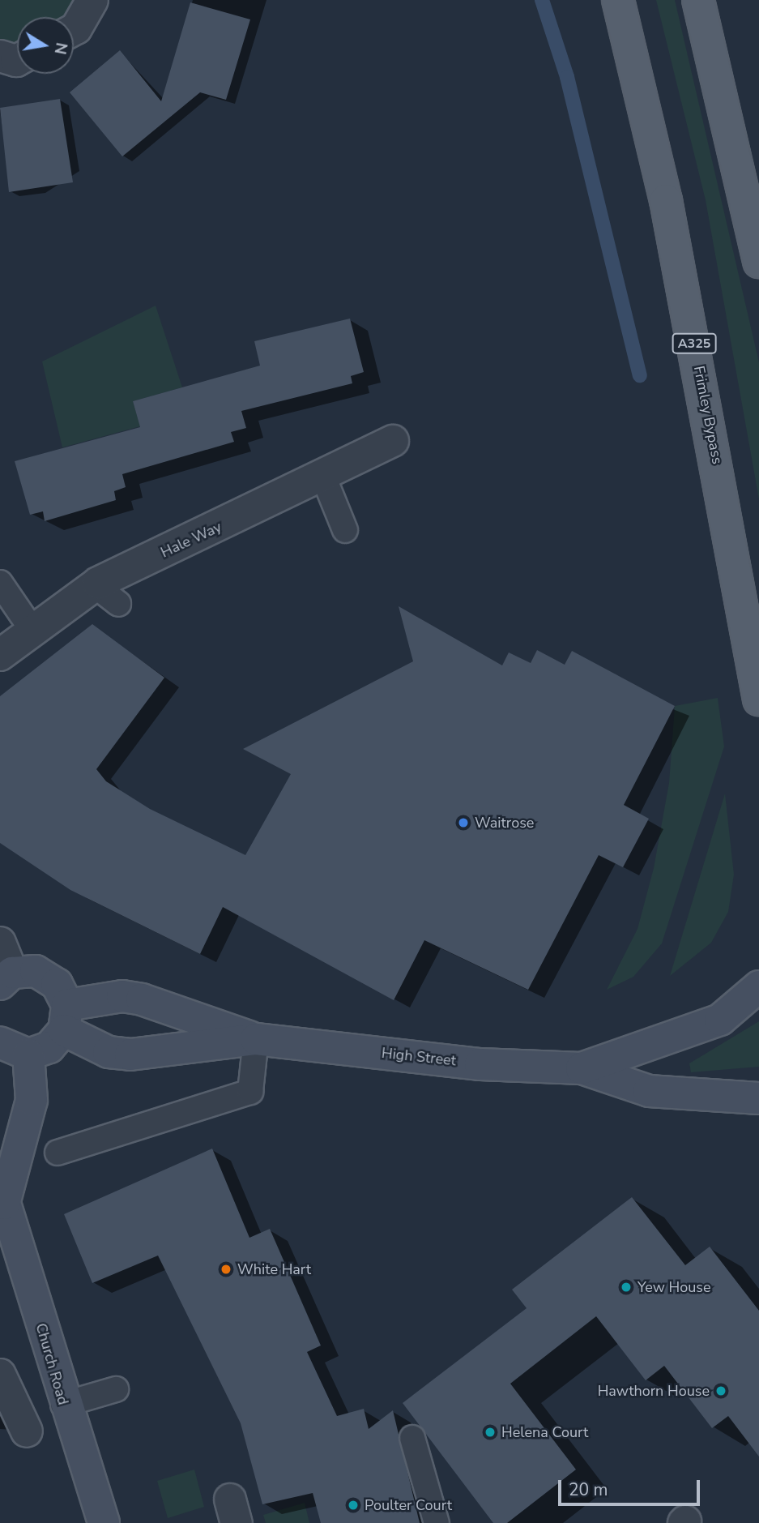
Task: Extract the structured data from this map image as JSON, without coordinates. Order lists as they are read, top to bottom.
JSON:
{
  "streets": {
    "main road": [
      "A325",
      "Frimley Bypass",
      "High Street",
      "Church Road"
    ],
    "street": ["Hale Way"]
  },
  "places": [
    "Waitrose",
    "White Hart",
    "Yew House",
    "Hawthorn House",
    "Helena Court",
    "Poulter Court"
  ],
  "scale_bar": "20 m",
  "north": "right"
}
